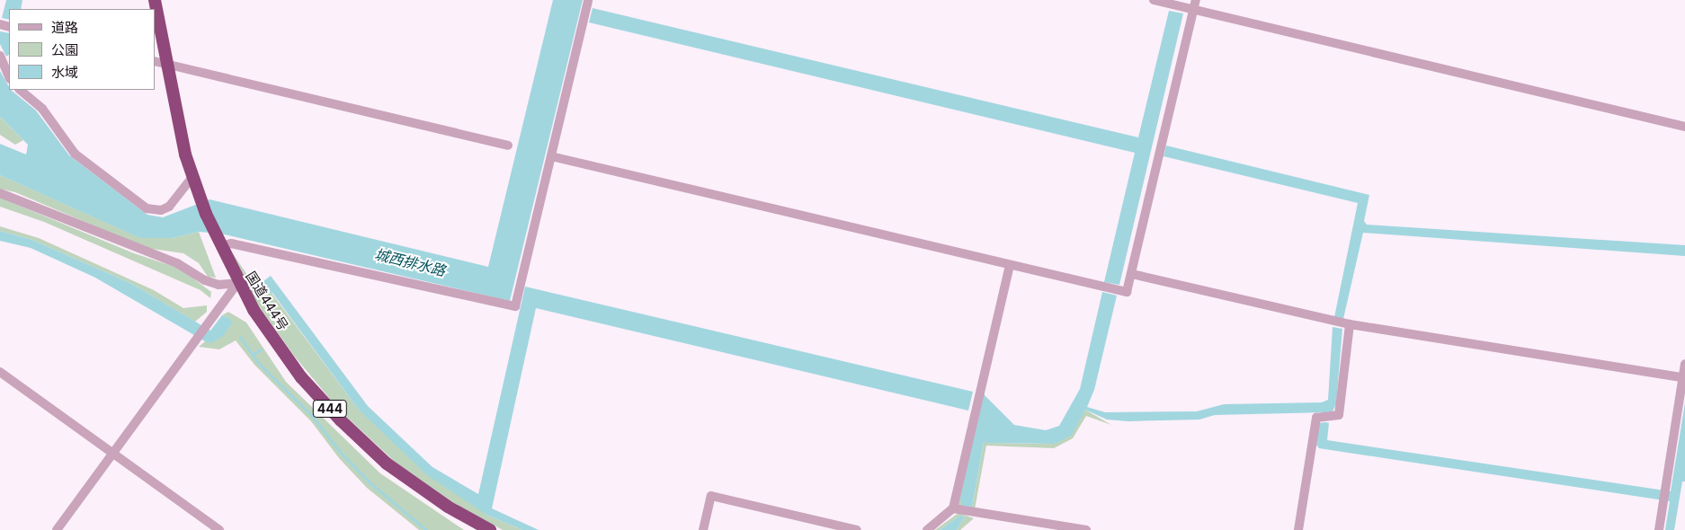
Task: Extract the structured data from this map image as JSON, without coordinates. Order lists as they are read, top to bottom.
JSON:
{
  "streets": {
    "highway": ["国道444号", "444"]
  },
  "water": ["城西排水路"],
  "legend": ["道路", "公園", "水域"]
}
